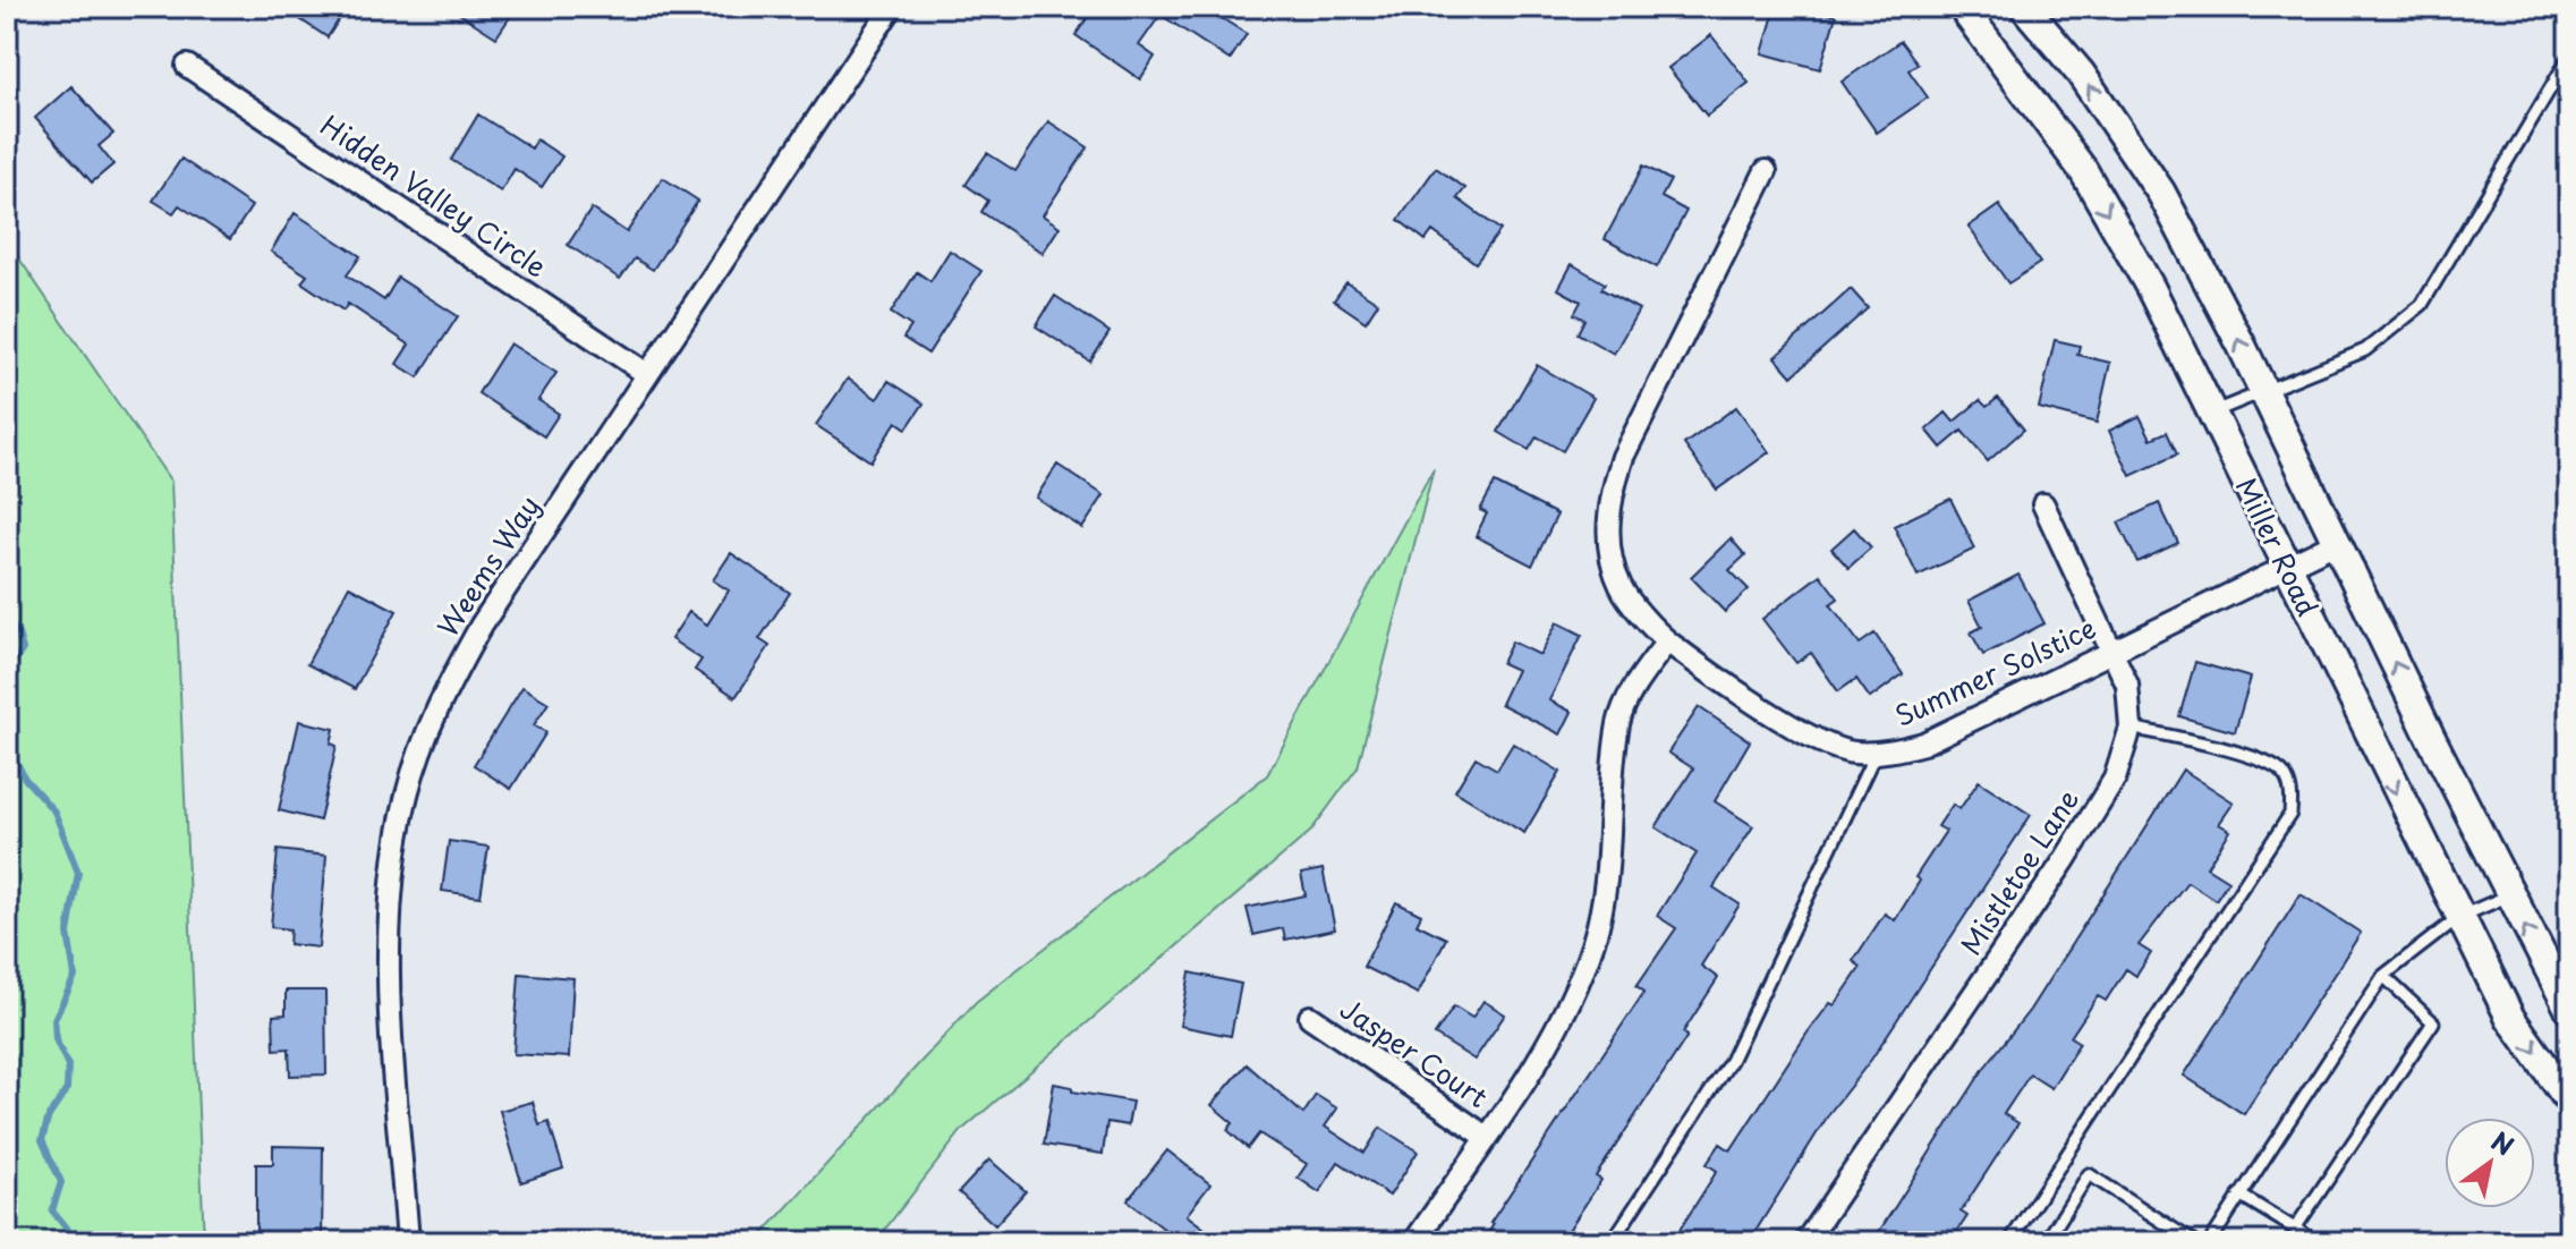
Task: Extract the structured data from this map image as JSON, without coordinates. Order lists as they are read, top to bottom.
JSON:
{
  "streets": {
    "main road": ["Miller Road"],
    "street": [
      "Hidden Valley Circle",
      "Weems Way",
      "Summer Solstice",
      "Mistletoe Lane",
      "Jasper Court"
    ]
  },
  "crossings": [
    ["Hidden Valley Circle", "Weems Way"],
    ["Miller Road", "Summer Solstice"],
    ["Summer Solstice", "Mistletoe Lane"]
  ],
  "north": "top right"
}
